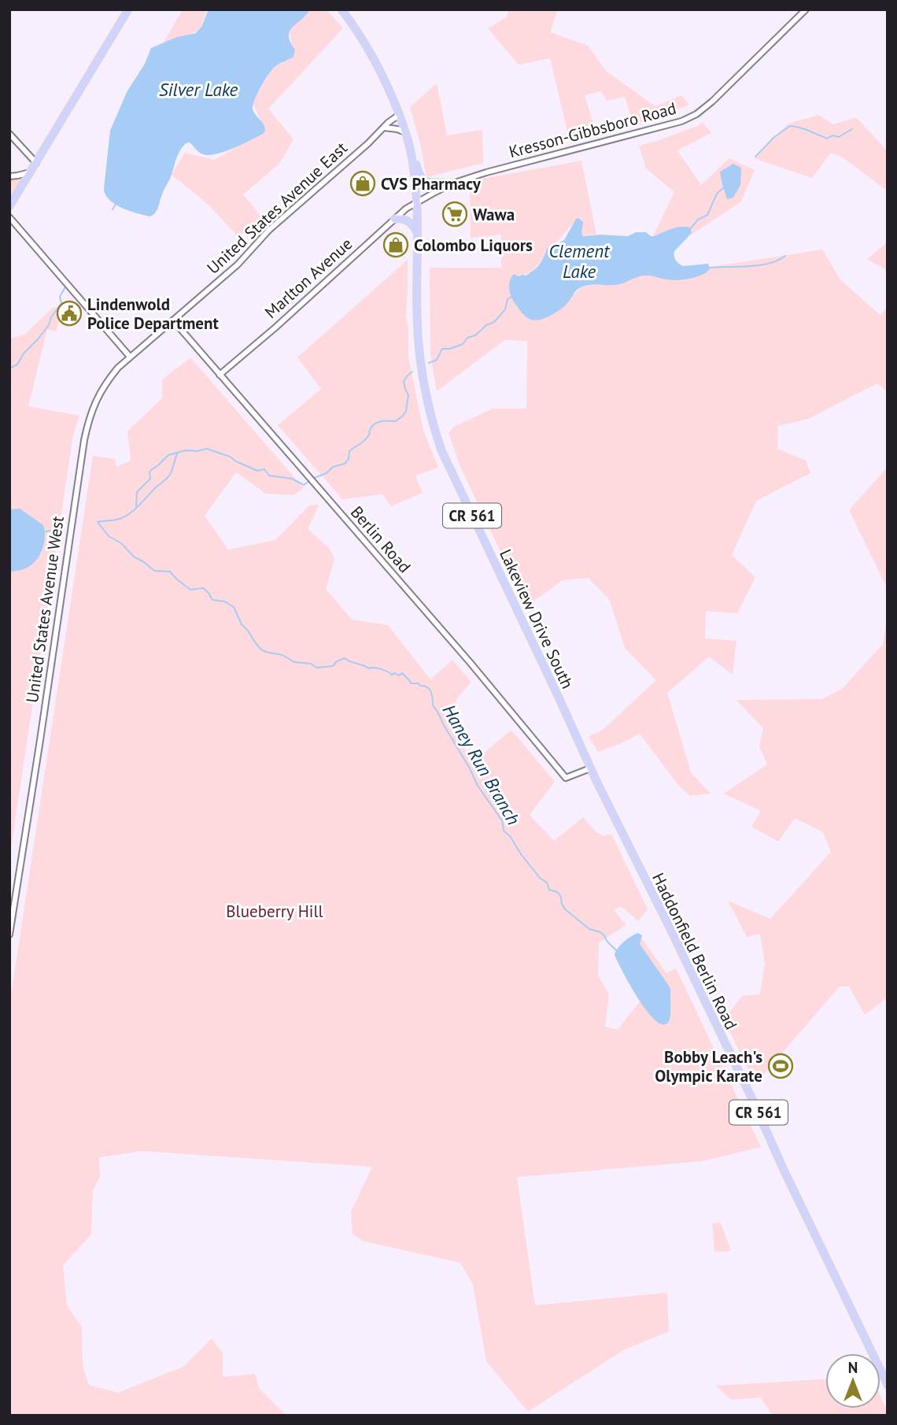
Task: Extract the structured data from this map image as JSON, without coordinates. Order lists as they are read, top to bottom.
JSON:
{
  "streets": {
    "main road": ["CR 561", "Lakeview Drive South", "Haddonfield Berlin Road"],
    "street": [
      "Kresson-Gibbsboro Road",
      "United States Avenue East",
      "Marlton Avenue",
      "Berlin Road",
      "United States Avenue West"
    ]
  },
  "crossings": [
    ["Kresson-Gibbsboro Road", "Marlton Avenue"],
    ["Kresson-Gibbsboro Road", "Lakeview Drive South"],
    ["United States Avenue East", "Berlin Road"],
    ["United States Avenue East", "United States Avenue West"],
    ["United States Avenue East", "Lakeview Drive South"],
    ["Marlton Avenue", "Berlin Road"],
    ["Marlton Avenue", "Lakeview Drive South"],
    ["Berlin Road", "United States Avenue West"],
    ["Berlin Road", "Lakeview Drive South"],
    ["Berlin Road", "Haddonfield Berlin Road"],
    ["Lakeview Drive South", "Haddonfield Berlin Road"]
  ],
  "water": ["Silver Lake", "Clement Lake", "Haney Run Branch"],
  "parks": ["Blueberry Hill"],
  "places": {
    "shop": ["CVS Pharmacy", "Colombo Liquors"],
    "supermarket": ["Wawa"],
    "public building": ["Lindenwold Police Department"],
    "sports": ["Bobby Leach's Olympic Karate"]
  },
  "north": "top"
}
